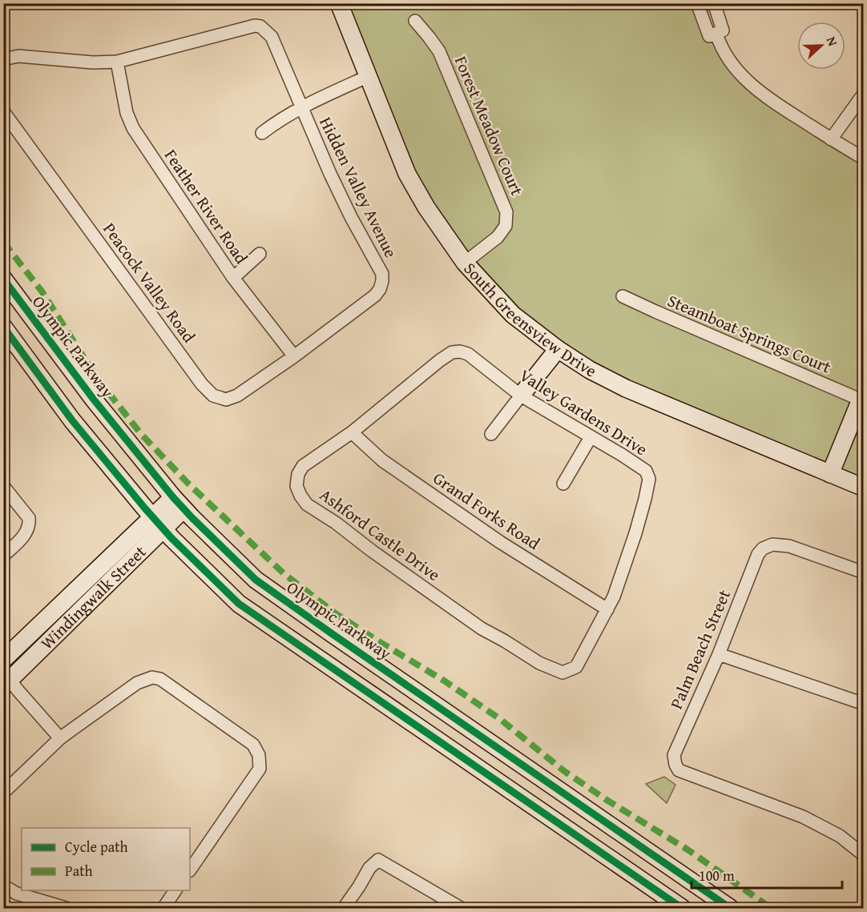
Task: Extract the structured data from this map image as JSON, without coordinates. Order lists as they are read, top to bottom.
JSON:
{
  "streets": {
    "main road": ["South Greensview Drive", "Olympic Parkway", "Windingwalk Street"],
    "street": [
      "Forest Meadow Court",
      "Hidden Valley Avenue",
      "Feather River Road",
      "Peacock Valley Road",
      "Steamboat Springs Court",
      "Valley Gardens Drive",
      "Grand Forks Road",
      "Ashford Castle Drive",
      "Palm Beach Street"
    ]
  },
  "crossings": [
    ["Forest Meadow Court", "South Greensview Drive"],
    ["Hidden Valley Avenue", "Feather River Road"],
    ["Hidden Valley Avenue", "Peacock Valley Road"],
    ["Feather River Road", "Peacock Valley Road"],
    ["Olympic Parkway", "Windingwalk Street"],
    ["Valley Gardens Drive", "Grand Forks Road"],
    ["Valley Gardens Drive", "Ashford Castle Drive"],
    ["Grand Forks Road", "Ashford Castle Drive"]
  ],
  "legend": ["Cycle path", "Path"],
  "scale_bar": "100 m",
  "north": "right"
}
